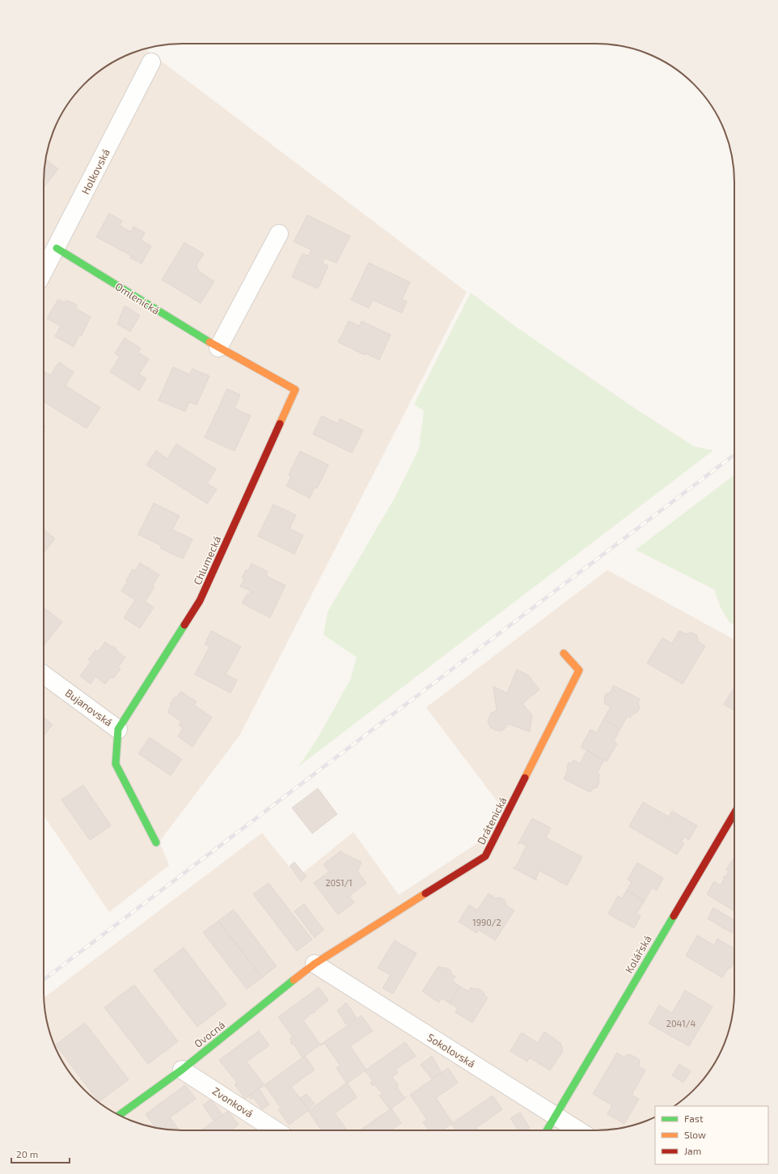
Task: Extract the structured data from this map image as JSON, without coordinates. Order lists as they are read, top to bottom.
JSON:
{
  "streets": {
    "street": [
      "Holkovská",
      "Omlenická",
      "Chlumecká",
      "Bujanovská",
      "Drátenická",
      "Kolářská",
      "Ovocná",
      "Sokolovská",
      "Zvonková"
    ]
  },
  "crossings": [
    ["Holkovská", "Omlenická"],
    ["Omlenická", "Chlumecká"],
    ["Chlumecká", "Bujanovská"],
    ["Drátenická", "Ovocná"],
    ["Drátenická", "Sokolovská"],
    ["Kolářská", "Sokolovská"],
    ["Ovocná", "Sokolovská"],
    ["Ovocná", "Zvonková"]
  ],
  "house_numbers": ["2051/1", "1990/2", "2041/4"],
  "legend": ["Fast", "Slow", "Jam"],
  "scale_bar": "20 m"
}
